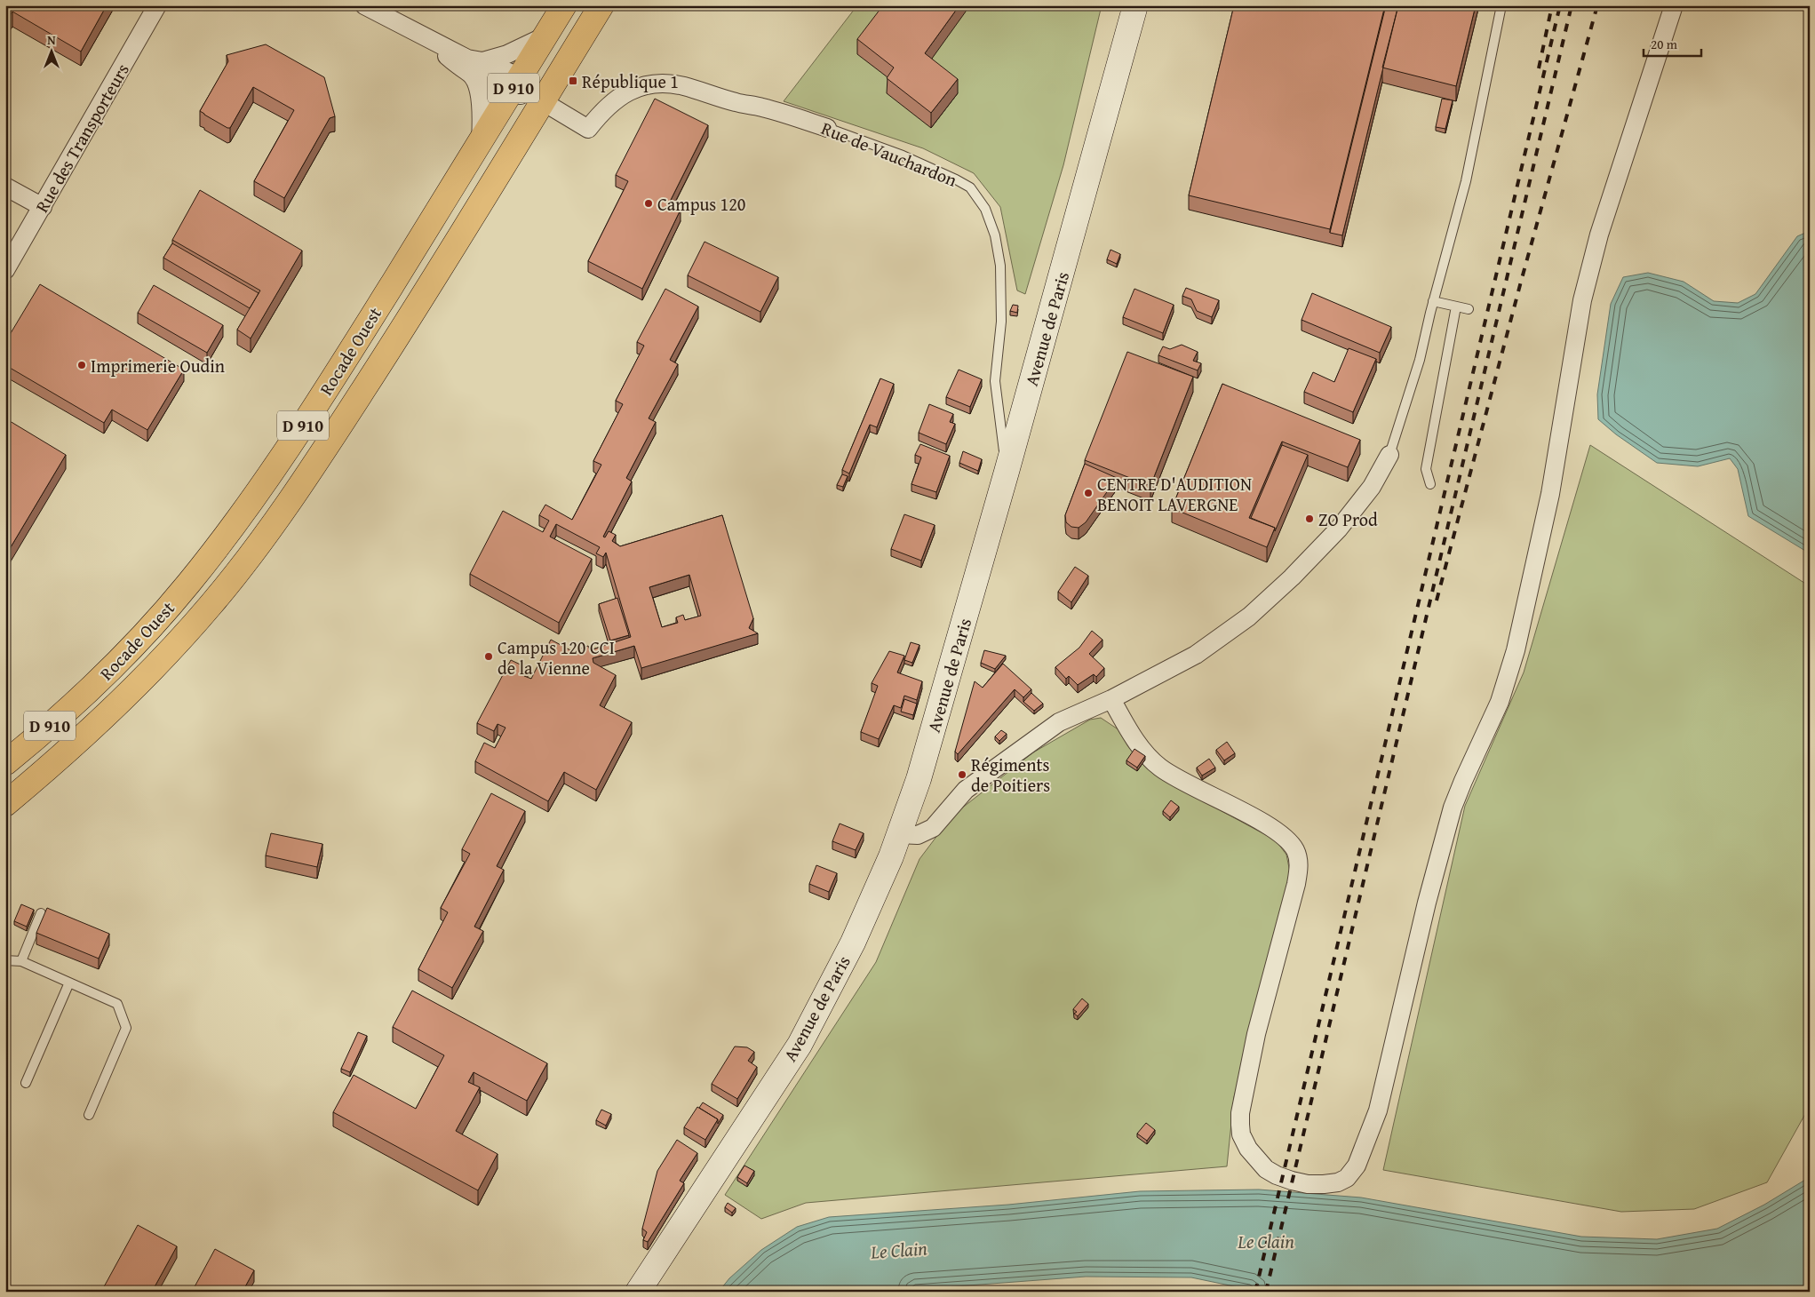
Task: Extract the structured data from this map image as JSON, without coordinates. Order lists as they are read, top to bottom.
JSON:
{
  "streets": {
    "main road": ["D 910", "Avenue de Paris", "Rocade Ouest"],
    "street": ["Rue des Transporteurs", "Rue de Vauchardon"]
  },
  "crossings": [
    ["D 910", "Rue de Vauchardon"],
    ["Rue de Vauchardon", "Avenue de Paris"]
  ],
  "water": ["Le Clain"],
  "places": {
    "transit": ["République 1"],
    "other": [
      "Campus 120",
      "Imprimerie Oudin",
      "CENTRE D'AUDITION BENOIT LAVERGNE",
      "ZO Prod",
      "Campus 120 CCI de la Vienne",
      "Régiments de Poitiers"
    ]
  },
  "scale_bar": "20 m",
  "north": "top"
}
